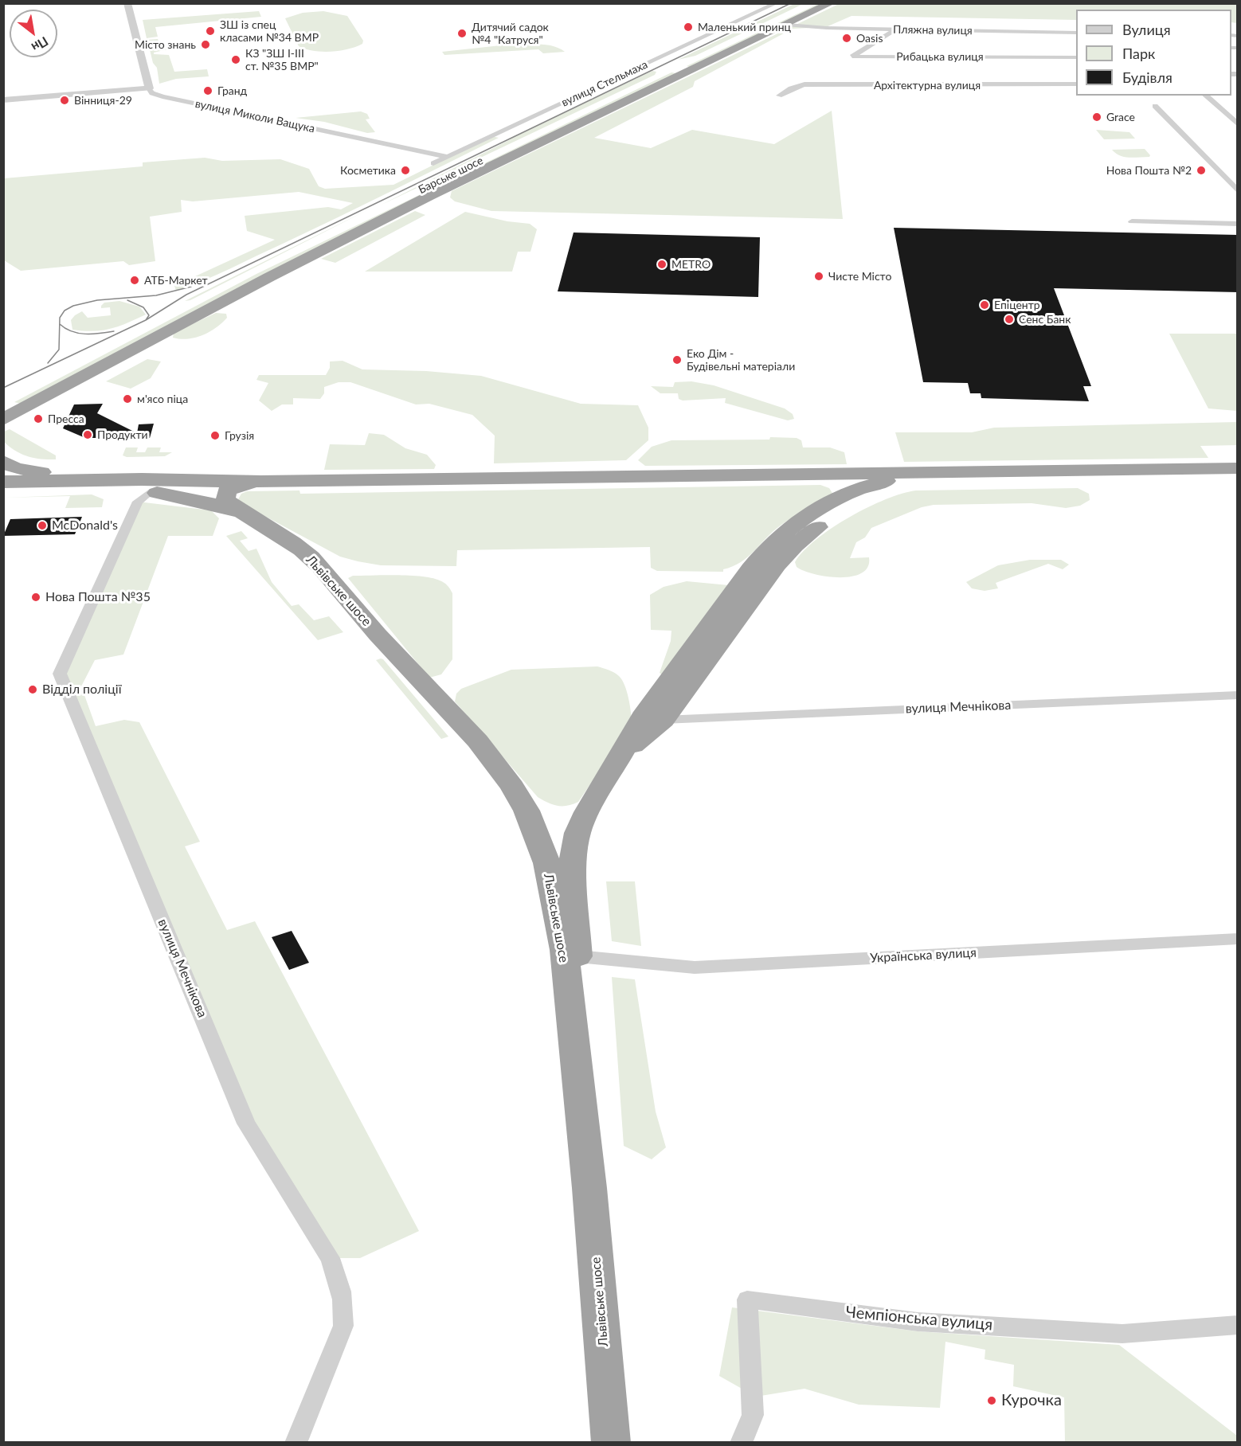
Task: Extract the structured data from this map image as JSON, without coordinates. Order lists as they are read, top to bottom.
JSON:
{
  "streets": {
    "highway": ["Барське шосе", "Львівське шосе"],
    "street": [
      "Пляжна вулиця",
      "Рибацька вулиця",
      "вулиця Стельмаха",
      "Архітектурна вулиця",
      "вулиця Миколи Ващука",
      "вулиця Мечнікова",
      "Українська вулиця",
      "Чемпіонська вулиця"
    ]
  },
  "crossings": [
    ["Пляжна вулиця", "Рибацька вулиця"],
    ["вулиця Стельмаха", "вулиця Миколи Ващука"]
  ],
  "places": [
    "Маленький принц",
    "ЗШ із спец класами №34 ВМР",
    "Дитячий садок №4 \"Катруся\"",
    "Oasis",
    "Місто знань",
    "КЗ \"ЗШ І-ІІІ ст. №35 ВМР\"",
    "Гранд",
    "Вінниця-29",
    "Grace",
    "Косметика",
    "Нова Пошта №2",
    "METRO",
    "Чисте Місто",
    "АТБ-Маркет",
    "Епіцентр",
    "Сенс Банк",
    "Еко Дім - Будівельні матеріали",
    "м'ясо піца",
    "Пресса",
    "Продукти",
    "Грузія",
    "McDonald's",
    "Нова Пошта №35",
    "Відділ поліції",
    "Курочка"
  ],
  "legend": ["Вулиця", "Парк", "Будівля"],
  "north": "bottom right"
}
